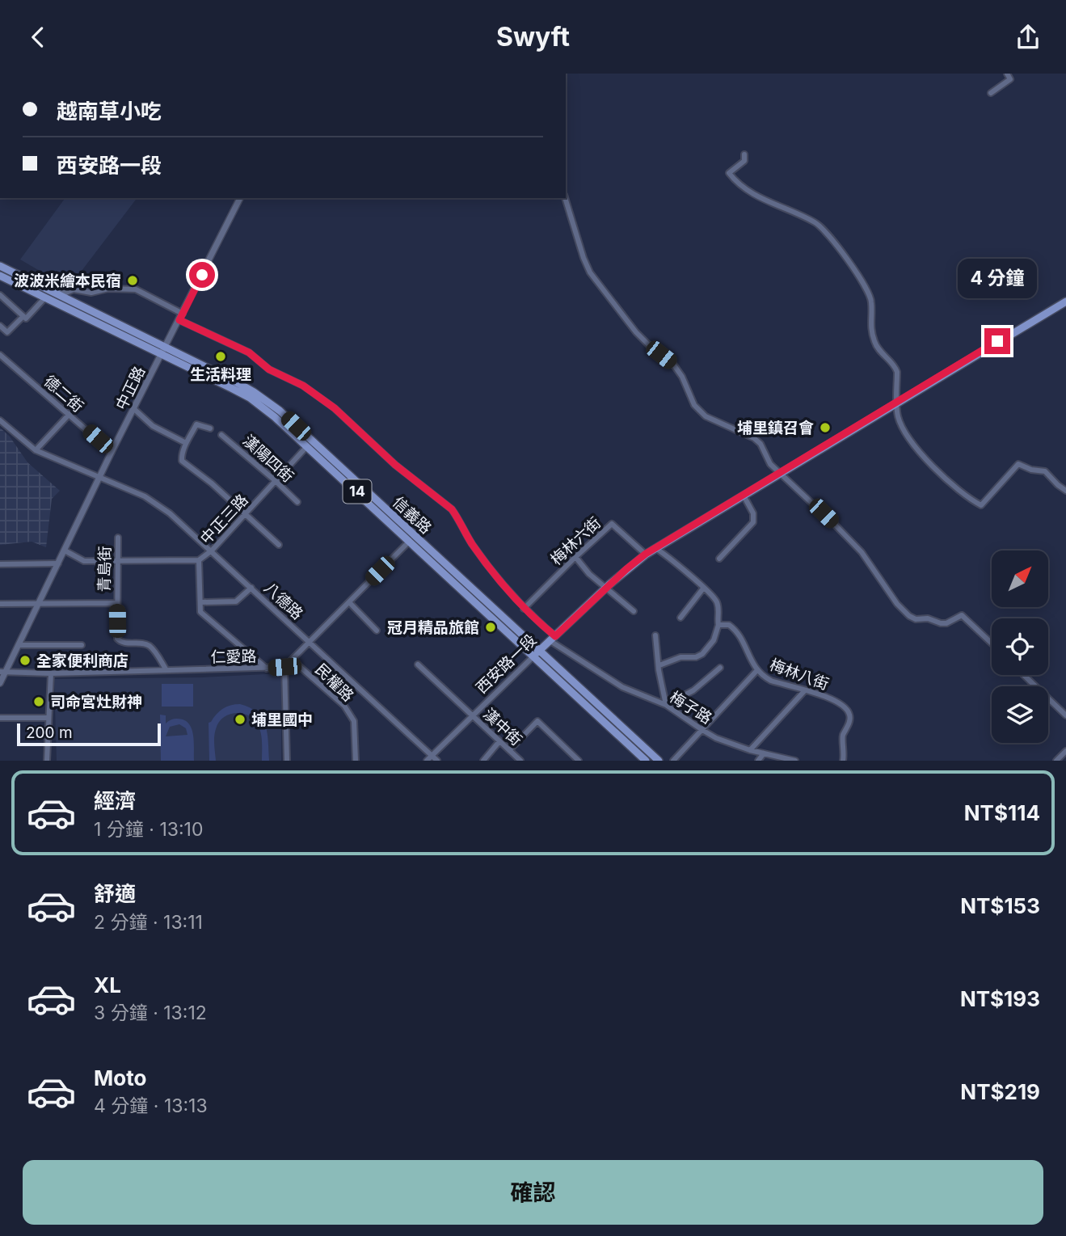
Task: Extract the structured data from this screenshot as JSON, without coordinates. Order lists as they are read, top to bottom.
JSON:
{
  "streets": {
    "main road": ["14", "信義路", "西安路一段"],
    "street": [
      "中正路",
      "德二街",
      "漢陽四街",
      "中正三路",
      "梅林六街",
      "青島街",
      "八德路",
      "仁愛路",
      "梅林八街",
      "民權路",
      "梅子路",
      "漢中街"
    ]
  },
  "crossings": [
    ["中正路", "德二街"],
    ["中正路", "信義路"],
    ["中正路", "中正三路"],
    ["中正路", "八德路"],
    ["中正路", "仁愛路"],
    ["中正路", "梅子路"],
    ["漢陽四街", "中正三路"],
    ["信義路", "中正三路"],
    ["信義路", "西安路一段"],
    ["中正三路", "青島街"],
    ["中正三路", "八德路"],
    ["梅林六街", "西安路一段"],
    ["梅林六街", "梅子路"],
    ["青島街", "仁愛路"],
    ["八德路", "西安路一段"],
    ["西安路一段", "梅子路"],
    ["西安路一段", "漢中街"]
  ],
  "places": [
    "波波米繪本民宿",
    "生活料理",
    "埔里鎮召會",
    "冠月精品旅館",
    "全家便利商店",
    "司命宮灶財神",
    "埔里國中"
  ],
  "scale_bar": "200 m",
  "north": "top right",
  "page": {
    "header": "Swyft",
    "banner": ["越南草小吃", "西安路一段"],
    "bubble": "4 分鐘",
    "scale": "200 m",
    "list": [
      {
        "name": "經濟",
        "note": "1 分鐘 · 13:10",
        "value": "NT$114"
      },
      {
        "name": "舒適",
        "note": "2 分鐘 · 13:11",
        "value": "NT$153"
      },
      {
        "name": "XL",
        "note": "3 分鐘 · 13:12",
        "value": "NT$193"
      },
      {
        "name": "Moto",
        "note": "4 分鐘 · 13:13",
        "value": "NT$219"
      }
    ],
    "buttons": "確認"
  }
}
